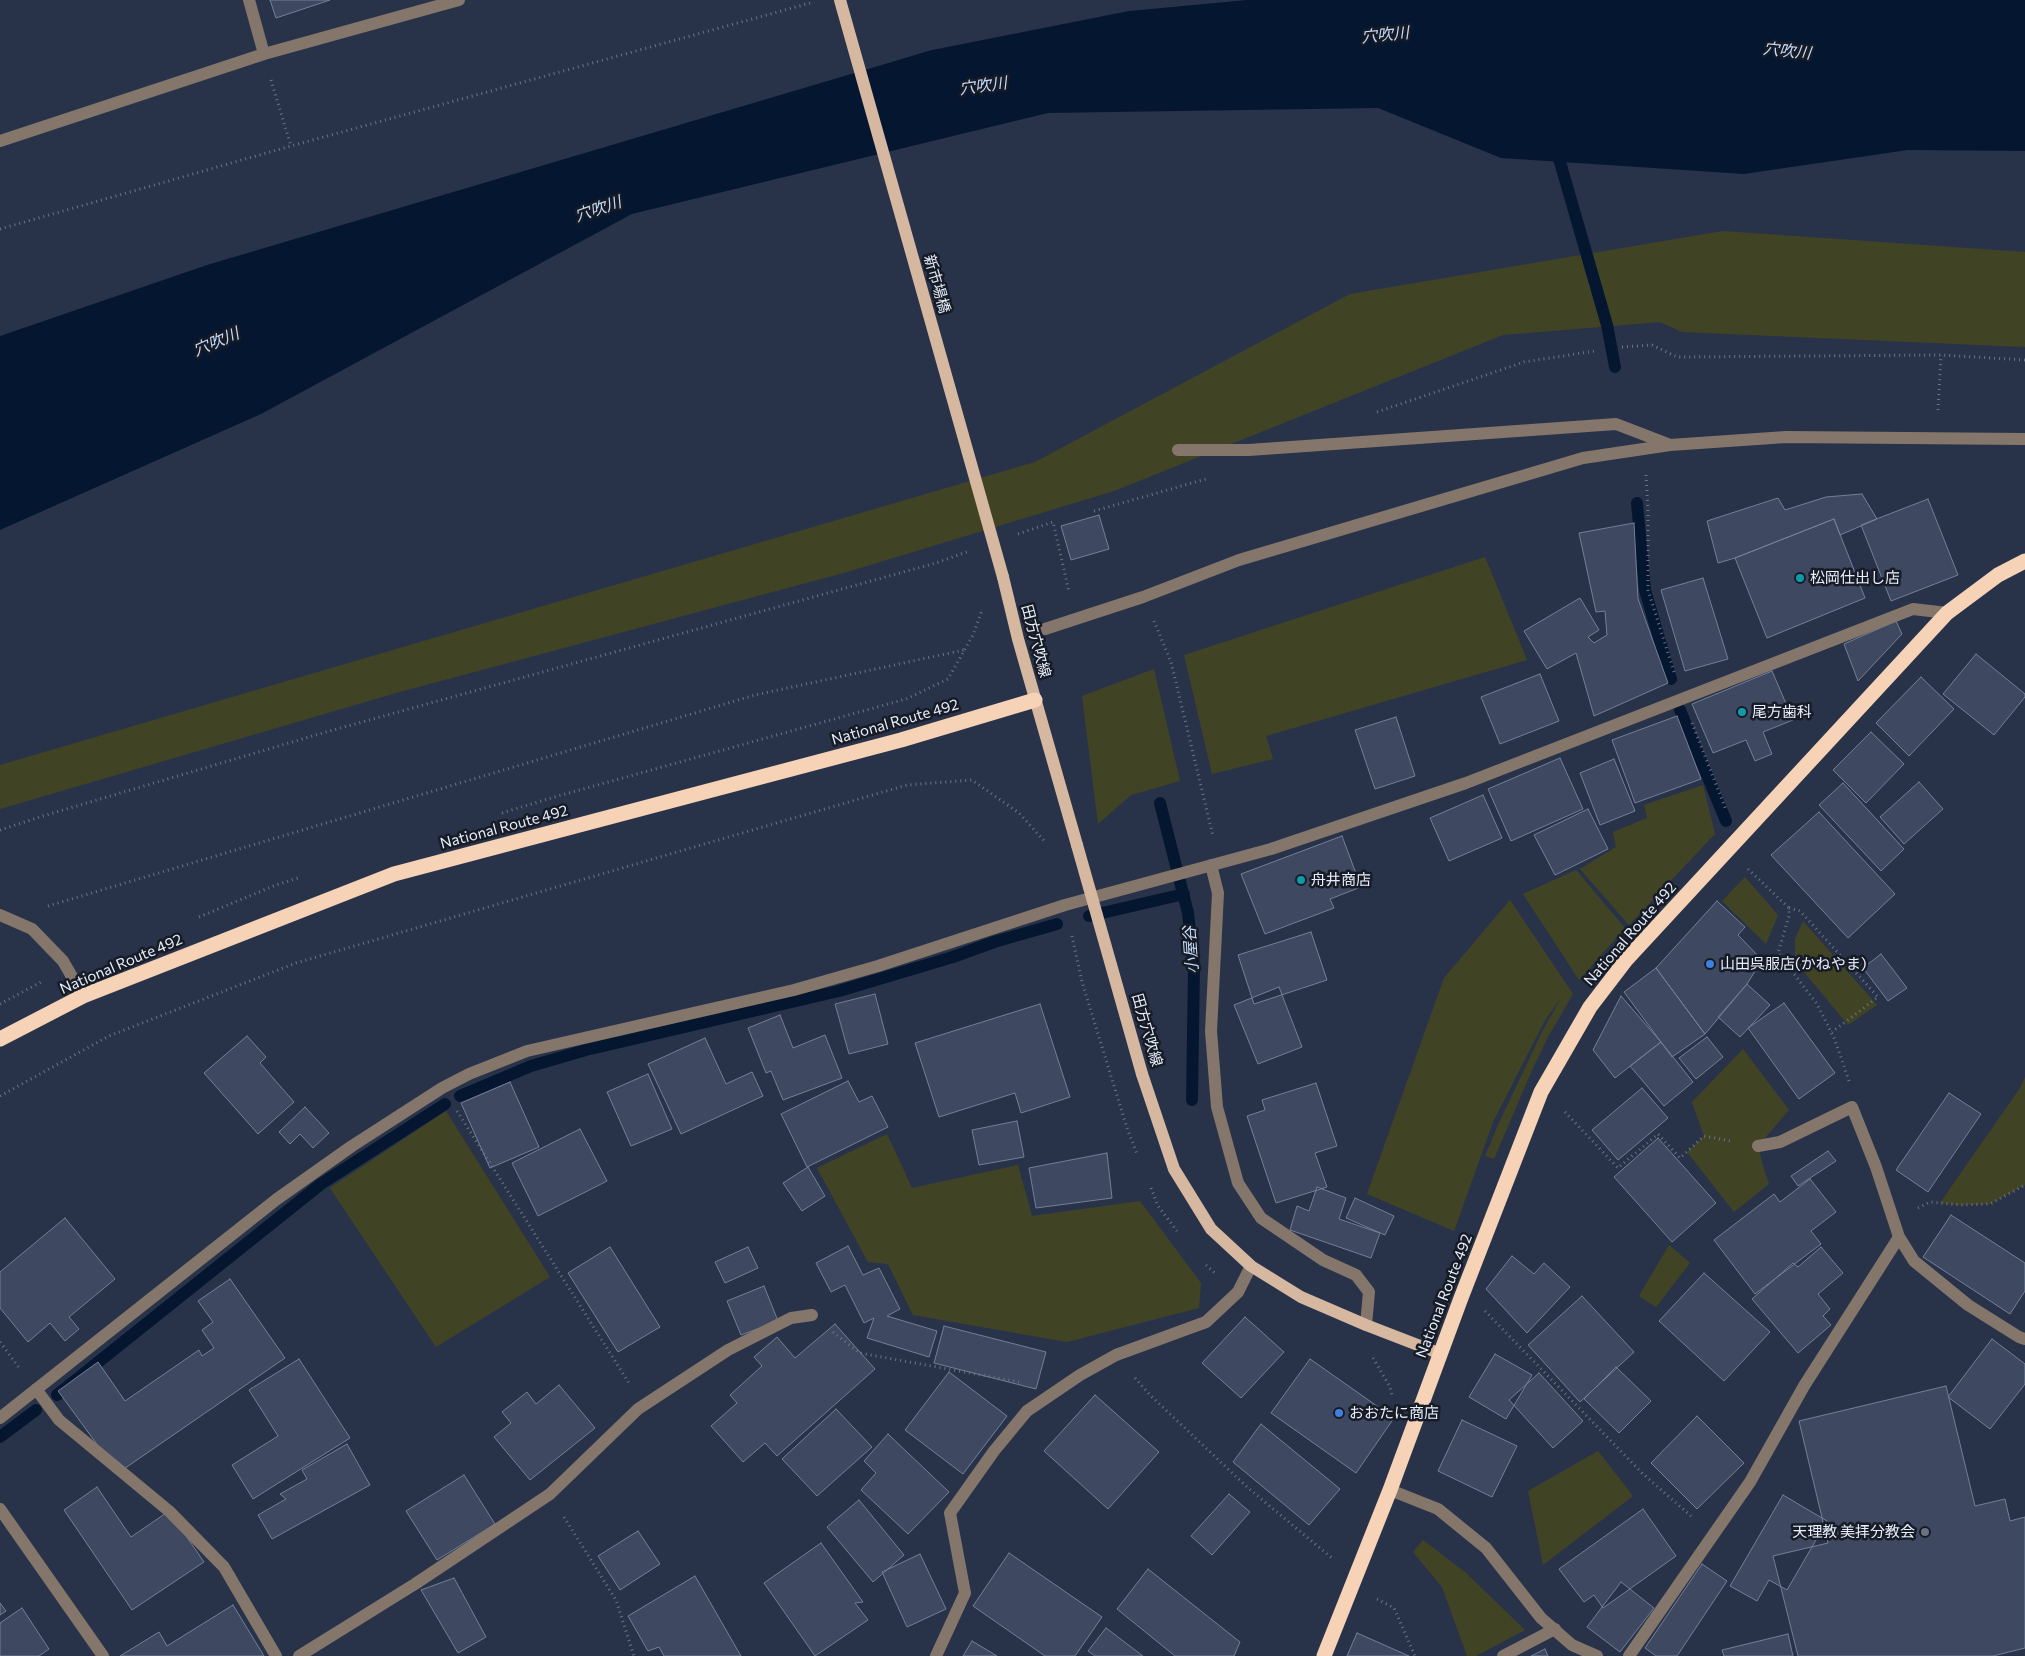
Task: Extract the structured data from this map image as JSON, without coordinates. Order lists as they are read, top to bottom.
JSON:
{
  "streets": {
    "highway": ["National Route 492"],
    "main road": ["新市場橋", "田方穴吹線"]
  },
  "crossings": [
    ["新市場橋", "田方穴吹線"],
    ["田方穴吹線", "National Route 492"]
  ],
  "water": ["穴吹川", "小屋谷"],
  "places": [
    "松岡仕出し店",
    "尾方歯科",
    "舟井商店",
    "山田呉服店(かねやま)",
    "おおたに商店",
    "天理教 美拝分教会"
  ]
}
